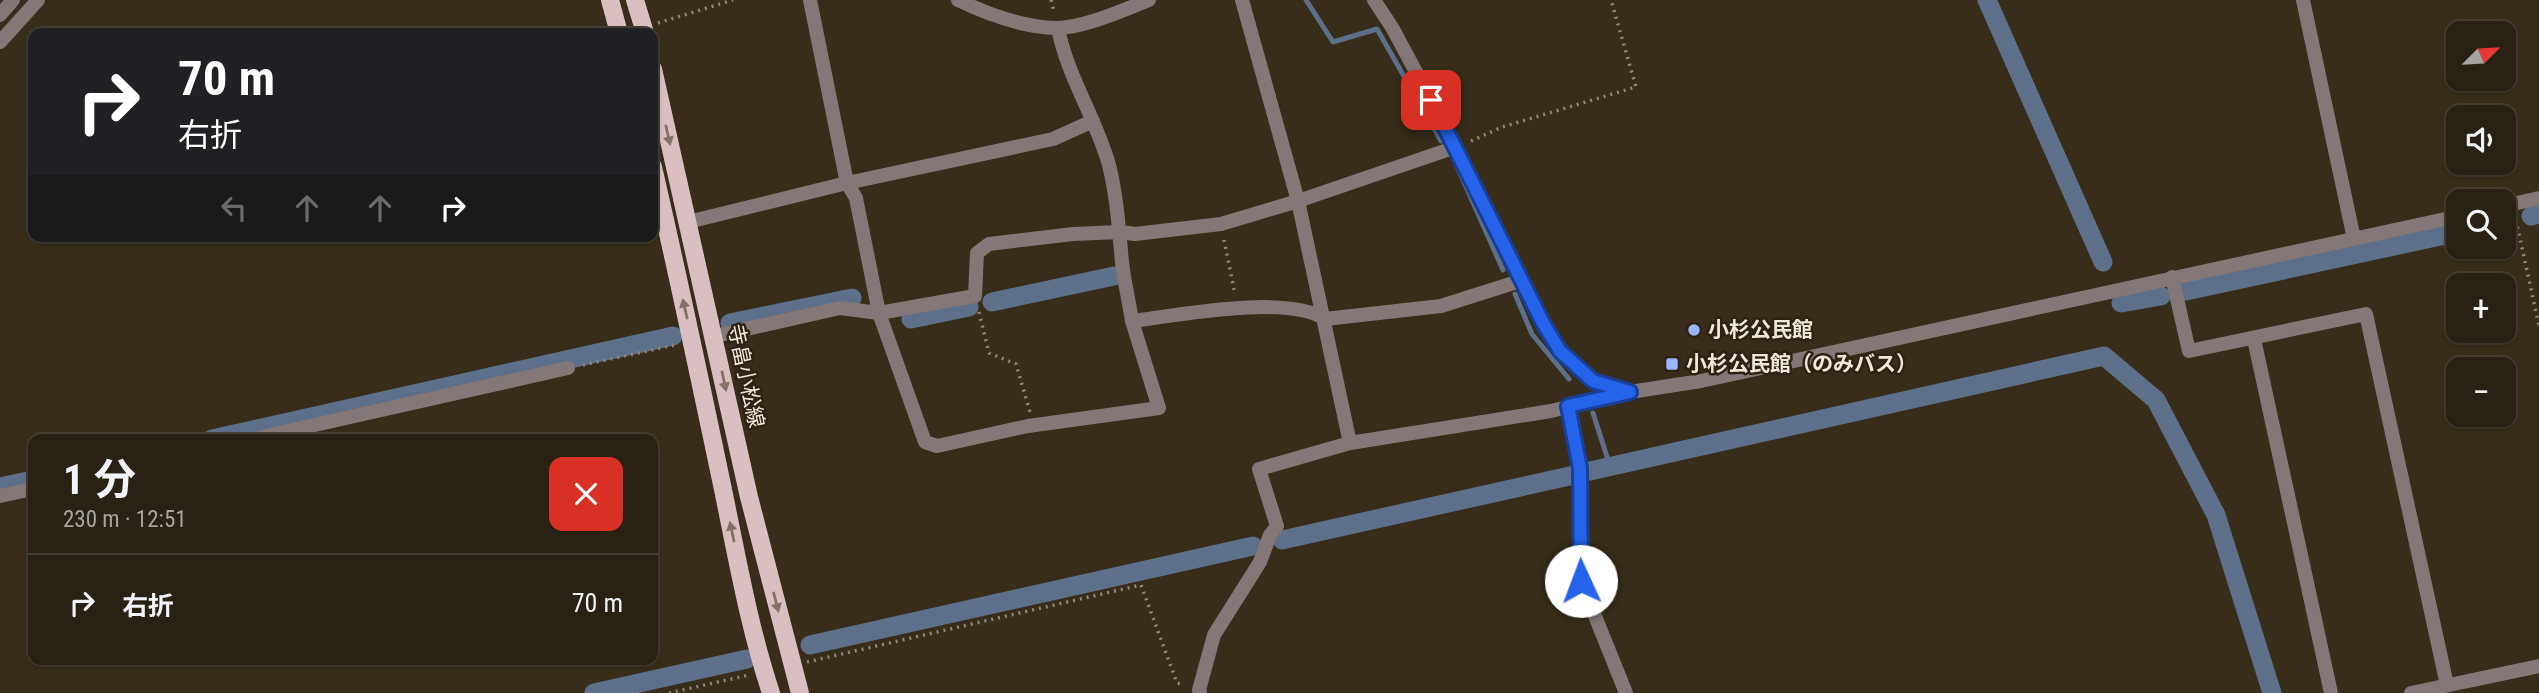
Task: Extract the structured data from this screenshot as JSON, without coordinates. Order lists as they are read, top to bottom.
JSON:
{
  "streets": {
    "main road": ["寺畠小松線"]
  },
  "places": {
    "other": ["小杉公民館"],
    "transit": ["小杉公民館（のみバス）"]
  },
  "north": "top right",
  "page": {
    "map_buttons": ["+", "−"],
    "turn": ["70 m", "右折"],
    "heading": ["1 分", "230 m · 12:51"],
    "list": [
      {
        "name": "右折",
        "value": "70 m"
      }
    ]
  }
}
